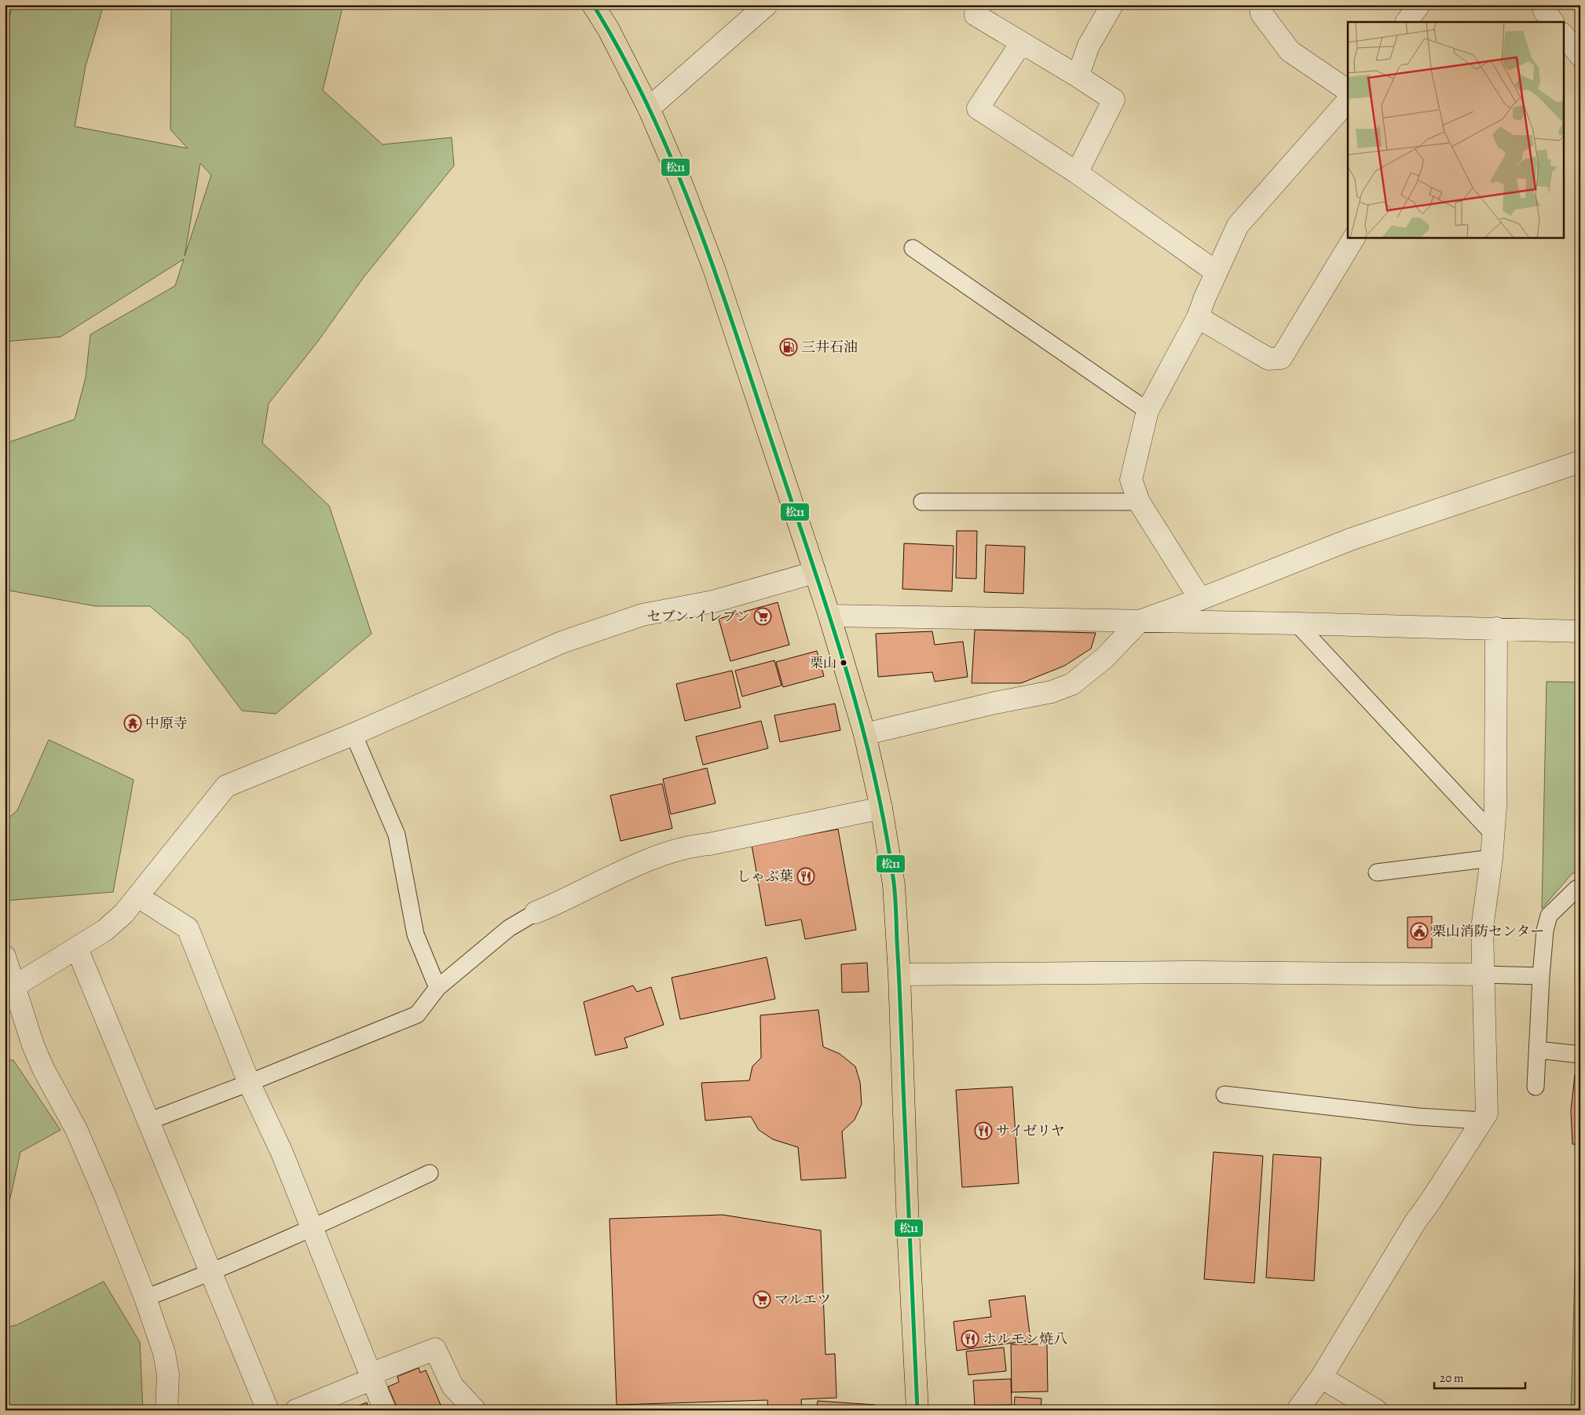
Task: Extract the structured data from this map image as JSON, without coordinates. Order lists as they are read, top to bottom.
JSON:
{
  "places": {
    "fuel station": ["三井石油"],
    "supermarket": ["セブン-イレブン", "マルエツ"],
    "other": ["栗山"],
    "temple": ["中原寺"],
    "restaurant": ["しゃぶ葉", "サイゼリヤ", "ホルモン焼八"],
    "public building": ["栗山消防センター"]
  },
  "lines": ["transit line 松11"],
  "scale_bar": "20 m"
}
